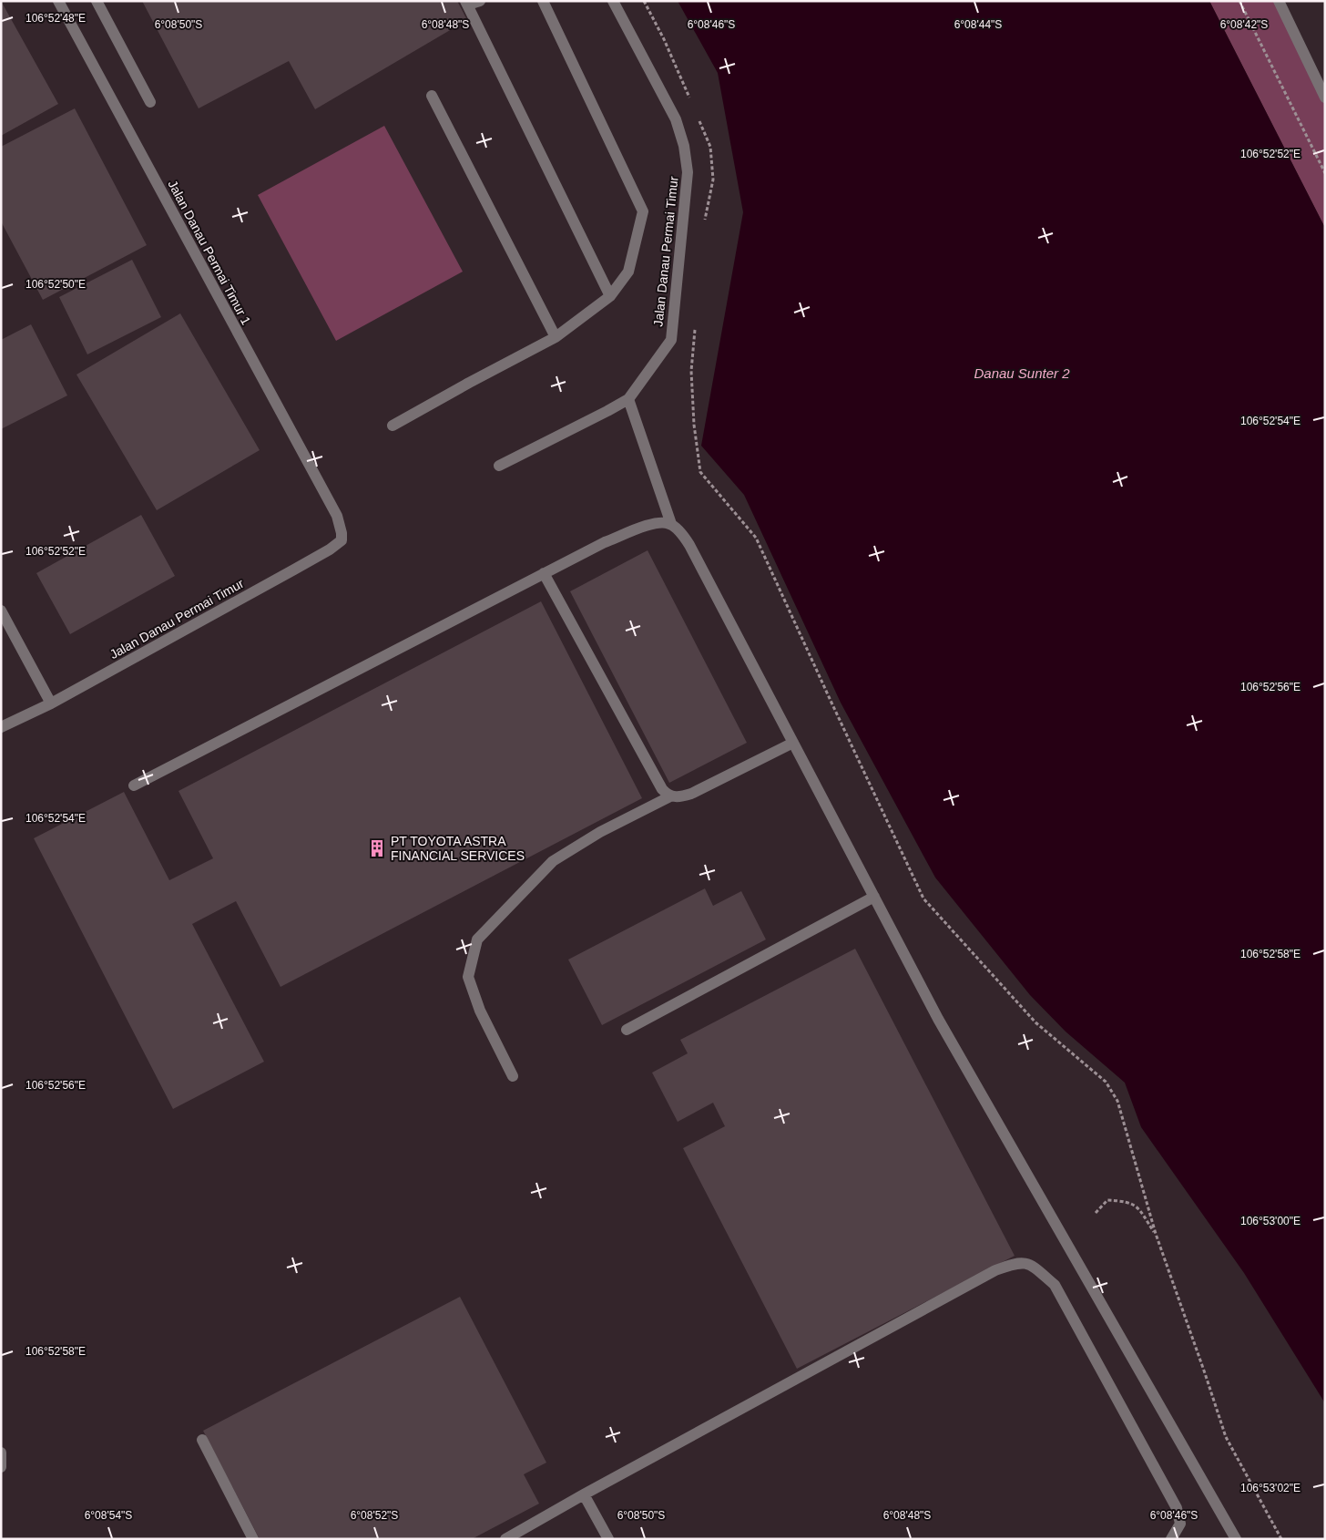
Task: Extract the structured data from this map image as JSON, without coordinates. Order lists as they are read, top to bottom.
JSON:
{
  "streets": {
    "street": ["Jalan Danau Permai Timur", "Jalan Danau Permai Timur 1"]
  },
  "crossings": [
    ["Jalan Danau Permai Timur", "Jalan Danau Permai Timur 1"]
  ],
  "water": ["Danau Sunter 2"],
  "places": {
    "building": ["PT TOYOTA ASTRA FINANCIAL SERVICES"]
  },
  "coordinates": [
    "106°52'48\"E",
    "6°08'50\"S",
    "6°08'48\"S",
    "6°08'46\"S",
    "6°08'44\"S",
    "6°08'42\"S",
    "106°52'52\"E",
    "106°52'50\"E",
    "106°52'54\"E",
    "106°52'56\"E",
    "106°52'58\"E",
    "106°53'00\"E",
    "106°53'02\"E",
    "6°08'54\"S",
    "6°08'52\"S"
  ]
}
